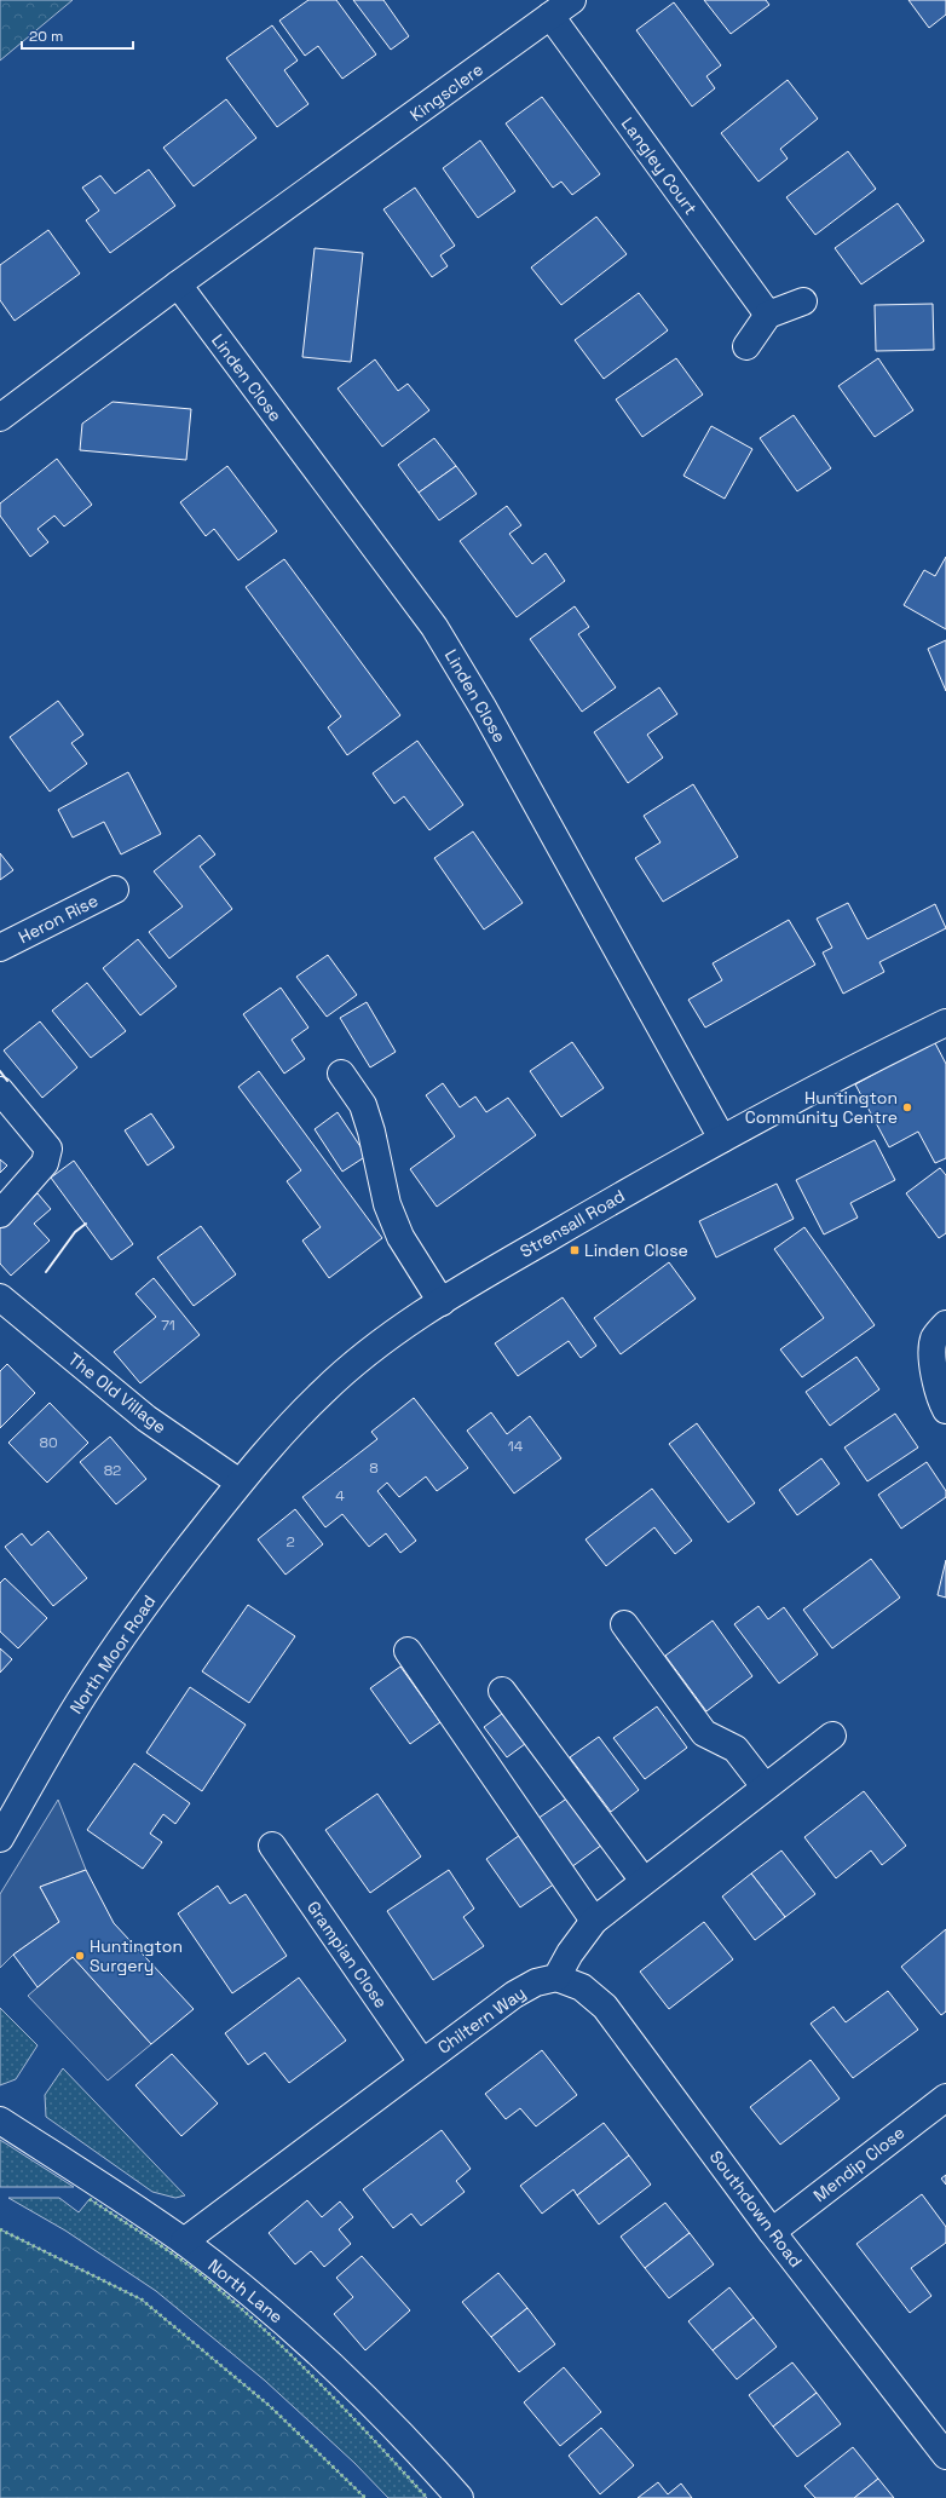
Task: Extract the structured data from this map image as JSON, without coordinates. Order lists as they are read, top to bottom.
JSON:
{
  "streets": {
    "street": [
      "Kingsclere",
      "Langley Court",
      "Linden Close",
      "Heron Rise",
      "Strensall Road",
      "The Old Village",
      "North Moor Road",
      "Grampian Close",
      "Chiltern Way",
      "Mendip Close",
      "Southdown Road",
      "North Lane"
    ]
  },
  "crossings": [
    ["Kingsclere", "Langley Court"],
    ["Kingsclere", "Linden Close"],
    ["Linden Close", "Strensall Road"],
    ["Strensall Road", "The Old Village"],
    ["Strensall Road", "North Moor Road"],
    ["The Old Village", "North Moor Road"],
    ["Grampian Close", "Chiltern Way"],
    ["Chiltern Way", "Southdown Road"],
    ["Chiltern Way", "North Lane"],
    ["Mendip Close", "Southdown Road"]
  ],
  "places": {
    "other": ["Huntington Community Centre", "Huntington Surgery"],
    "transit": ["Linden Close"]
  },
  "house_numbers": [
    "71",
    "80",
    "14",
    "8",
    "82",
    "4",
    "2"
  ],
  "scale_bar": "20 m"
}
